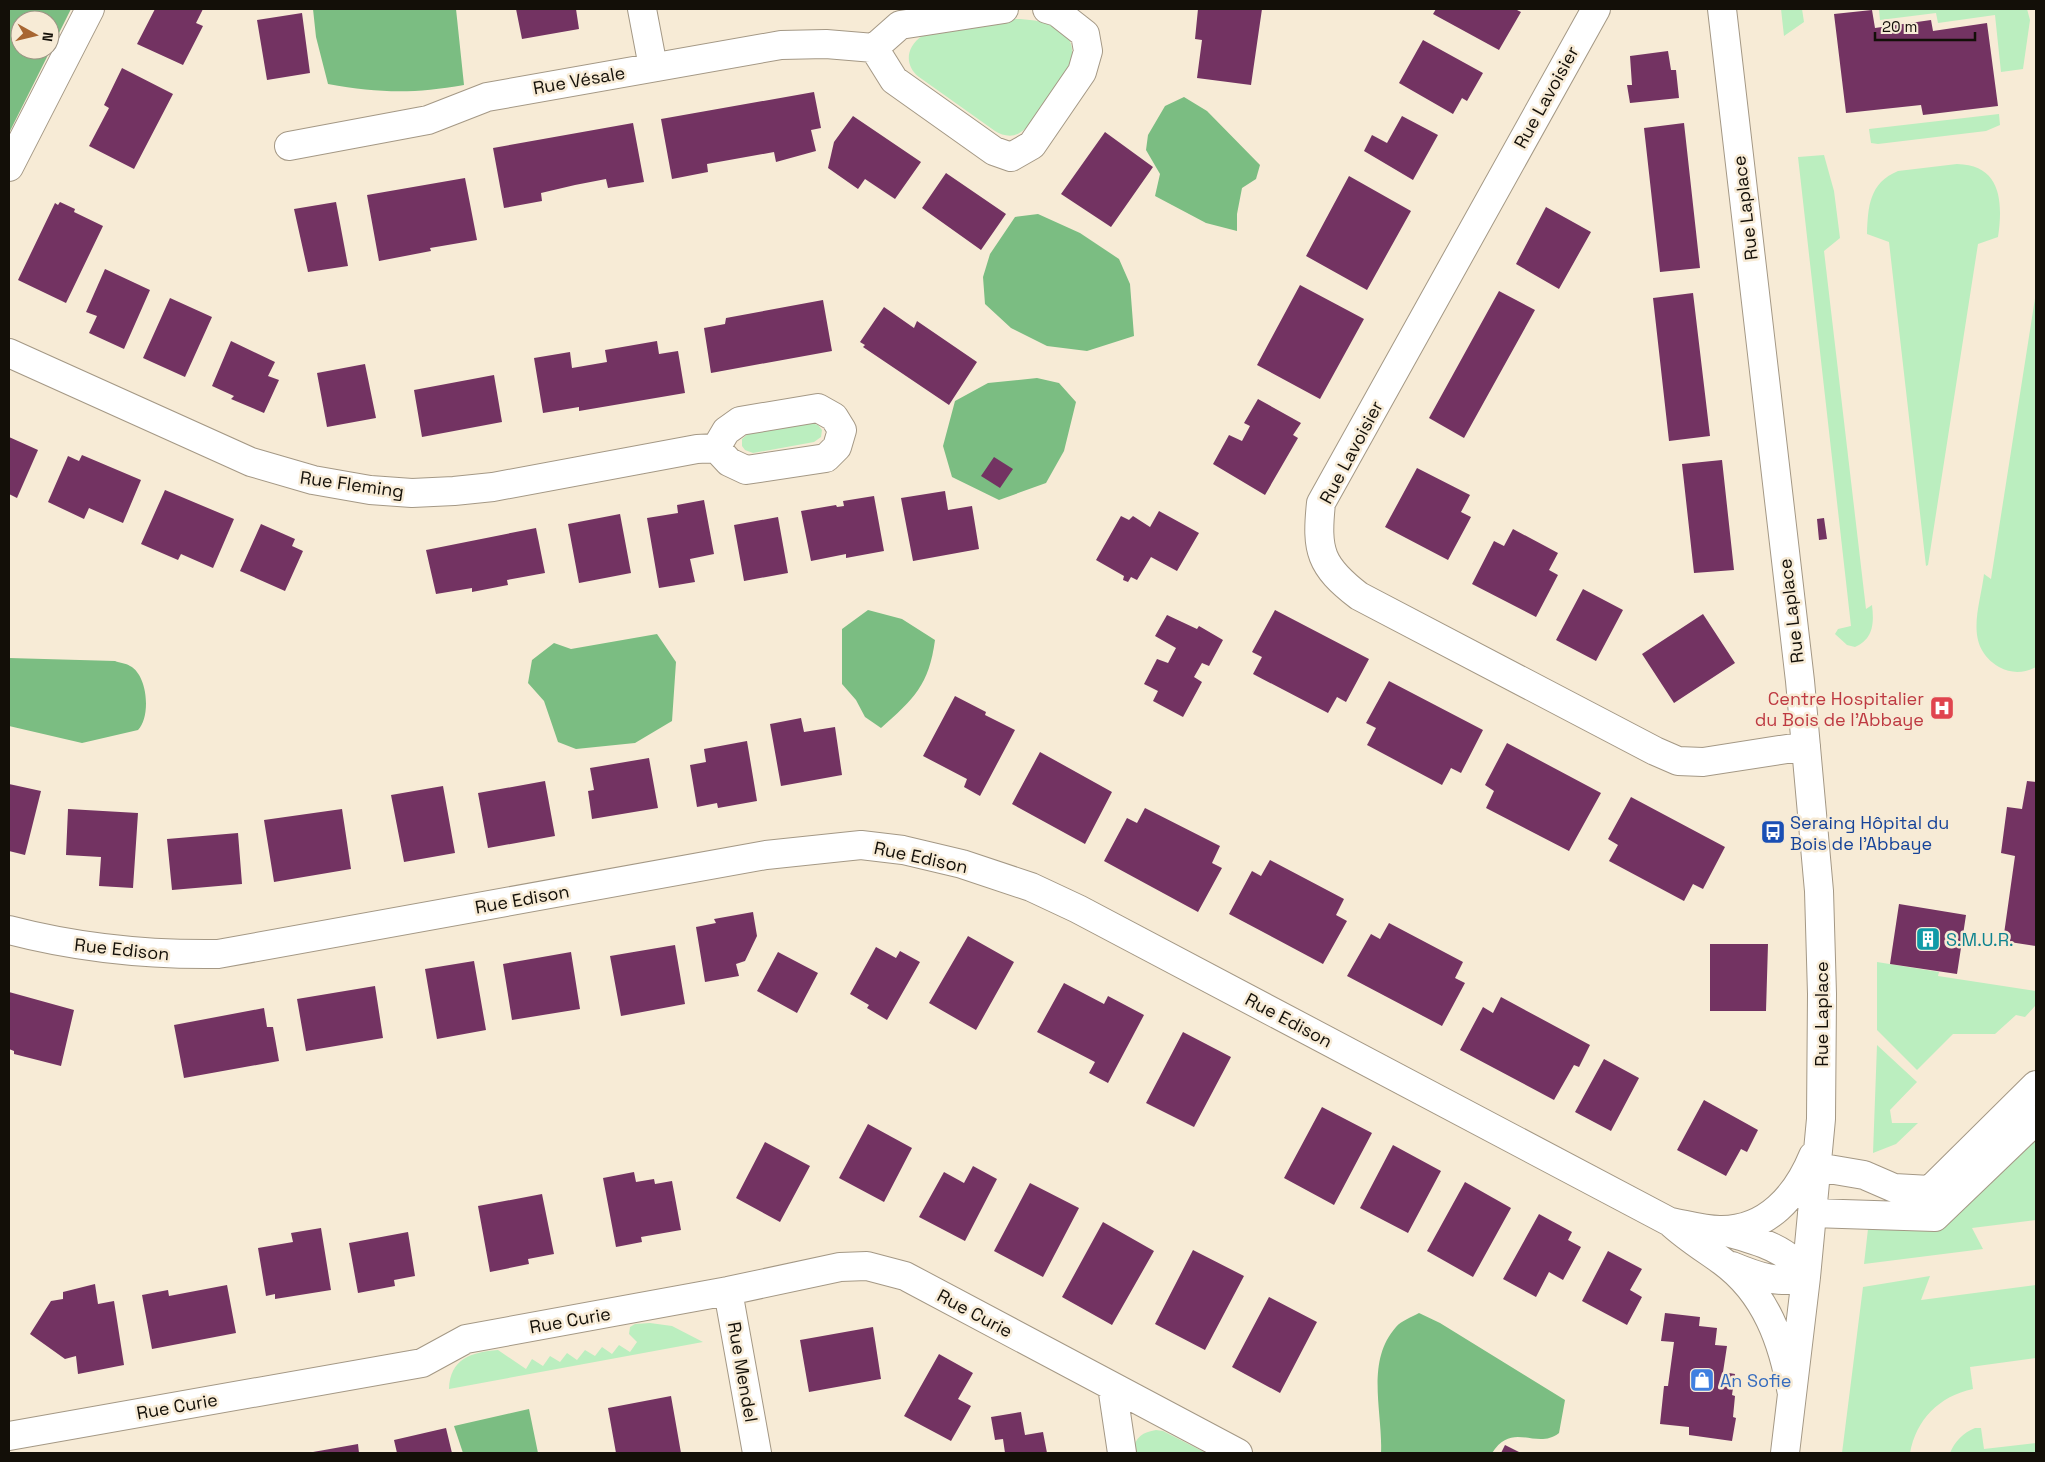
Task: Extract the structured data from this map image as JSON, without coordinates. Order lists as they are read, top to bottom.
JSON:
{
  "streets": {
    "street": [
      "Rue Vésale",
      "Rue Lavoisier",
      "Rue Laplace",
      "Rue Fleming",
      "Rue Edison",
      "Rue Curie",
      "Rue Mendel"
    ]
  },
  "crossings": [
    ["Rue Lavoisier", "Rue Laplace"],
    ["Rue Laplace", "Rue Edison"],
    ["Rue Curie", "Rue Mendel"]
  ],
  "places": {
    "hospital": ["Centre Hospitalier du Bois de l'Abbaye"],
    "bus stop": ["Seraing Hôpital du Bois de l'Abbaye"],
    "building": ["S.M.U.R."],
    "shop": ["An Sofie"]
  },
  "scale_bar": "20 m",
  "north": "right"
}
